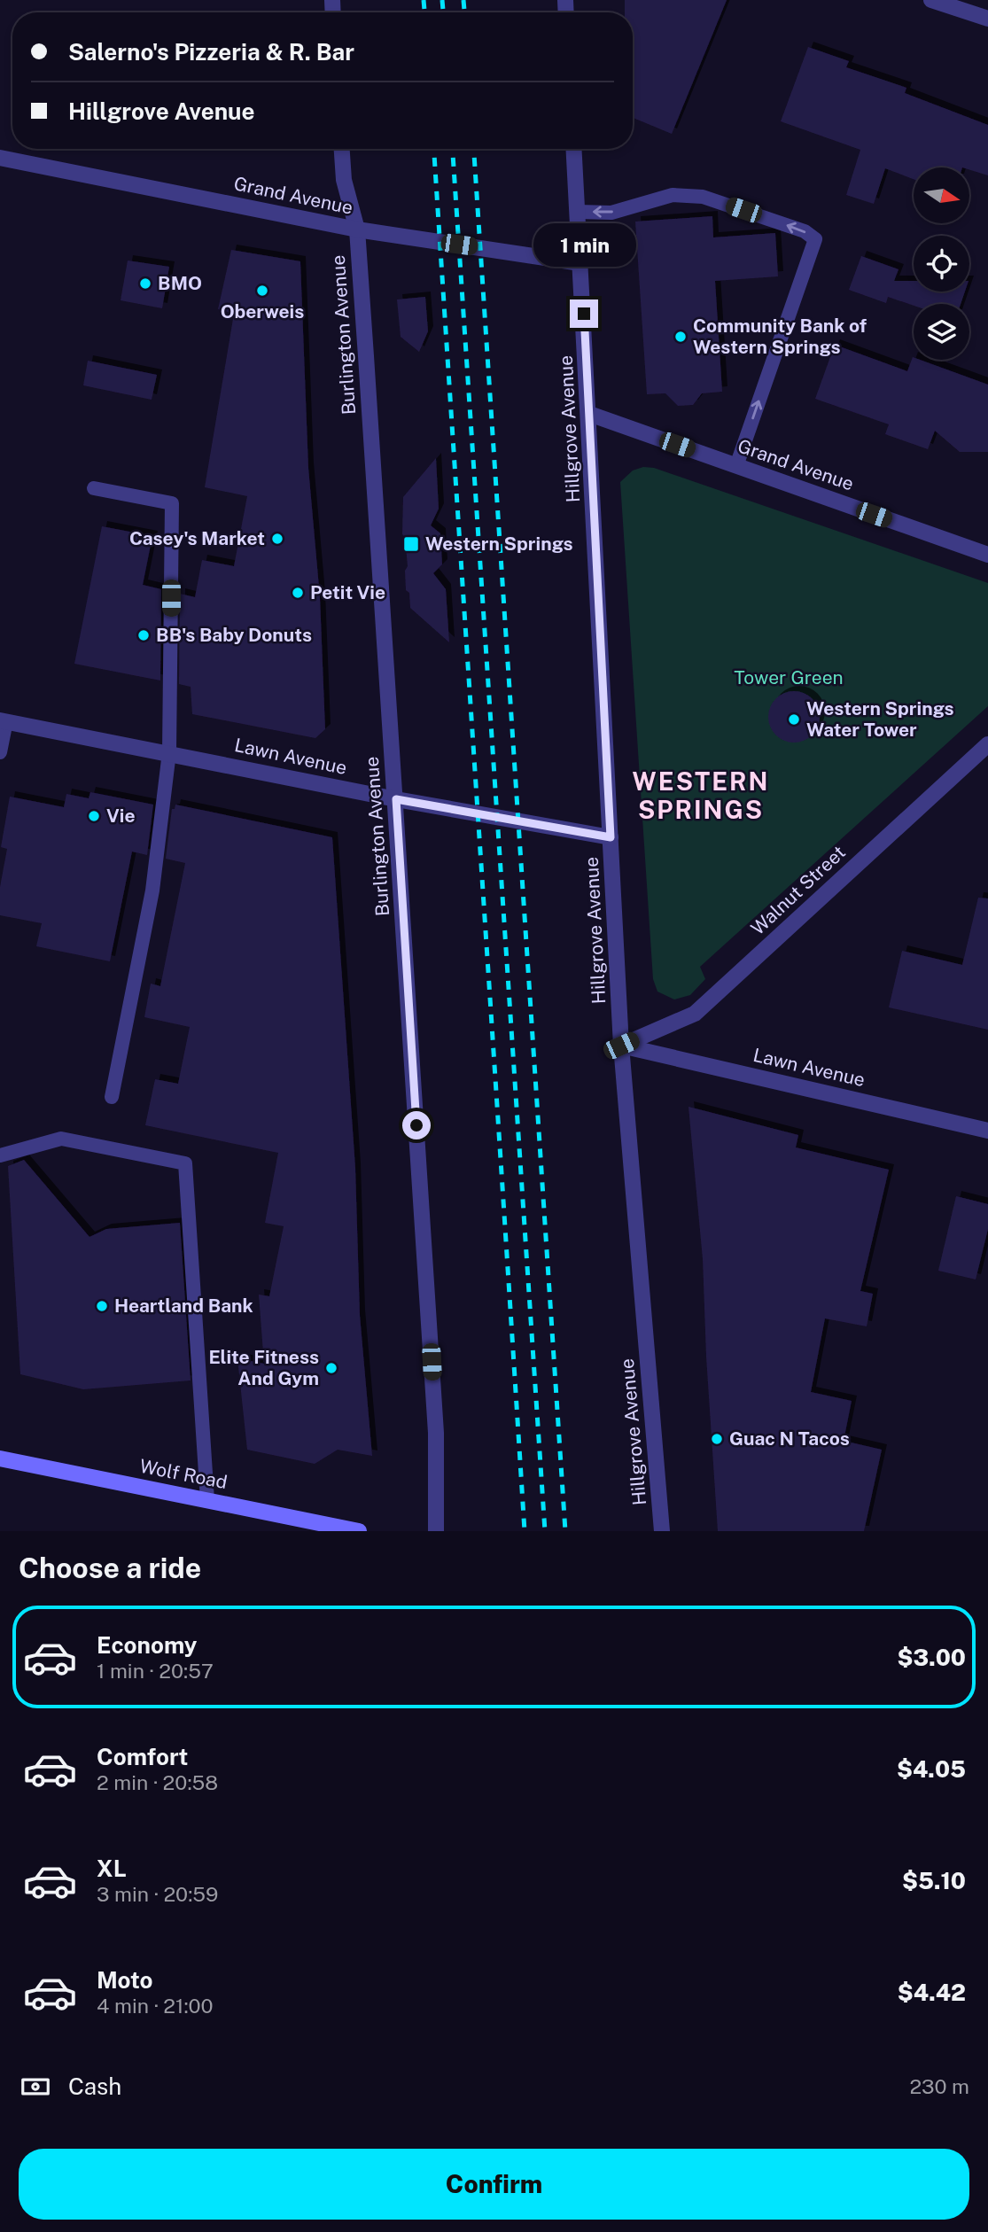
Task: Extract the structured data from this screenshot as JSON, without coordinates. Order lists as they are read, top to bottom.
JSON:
{
  "streets": {
    "main road": ["Wolf Road"],
    "street": [
      "Grand Avenue",
      "Burlington Avenue",
      "Hillgrove Avenue",
      "Lawn Avenue",
      "Walnut Street"
    ]
  },
  "crossings": [
    ["Grand Avenue", "Burlington Avenue"],
    ["Grand Avenue", "Hillgrove Avenue"],
    ["Burlington Avenue", "Lawn Avenue"],
    ["Hillgrove Avenue", "Lawn Avenue"],
    ["Hillgrove Avenue", "Walnut Street"],
    ["Lawn Avenue", "Walnut Street"]
  ],
  "districts": ["WESTERN SPRINGS"],
  "parks": ["Tower Green"],
  "places": {
    "other": [
      "BMO",
      "Oberweis",
      "Community Bank of Western Springs",
      "Casey's Market",
      "Petit Vie",
      "BB's Baby Donuts",
      "Western Springs Water Tower",
      "Vie",
      "Heartland Bank",
      "Elite Fitness And Gym",
      "Guac N Tacos"
    ],
    "transit": ["Western Springs"]
  },
  "north": "right",
  "page": {
    "banner": ["Salerno's Pizzeria & R. Bar", "Hillgrove Avenue"],
    "bubble": "1 min",
    "heading": "Choose a ride",
    "list": [
      {
        "name": "Economy",
        "note": "1 min · 20:57",
        "value": "$3.00"
      },
      {
        "name": "Comfort",
        "note": "2 min · 20:58",
        "value": "$4.05"
      },
      {
        "name": "XL",
        "note": "3 min · 20:59",
        "value": "$5.10"
      },
      {
        "name": "Moto",
        "note": "4 min · 21:00",
        "value": "$4.42"
      }
    ],
    "pay": ["Cash", "230 m"],
    "buttons": "Confirm"
  }
}
